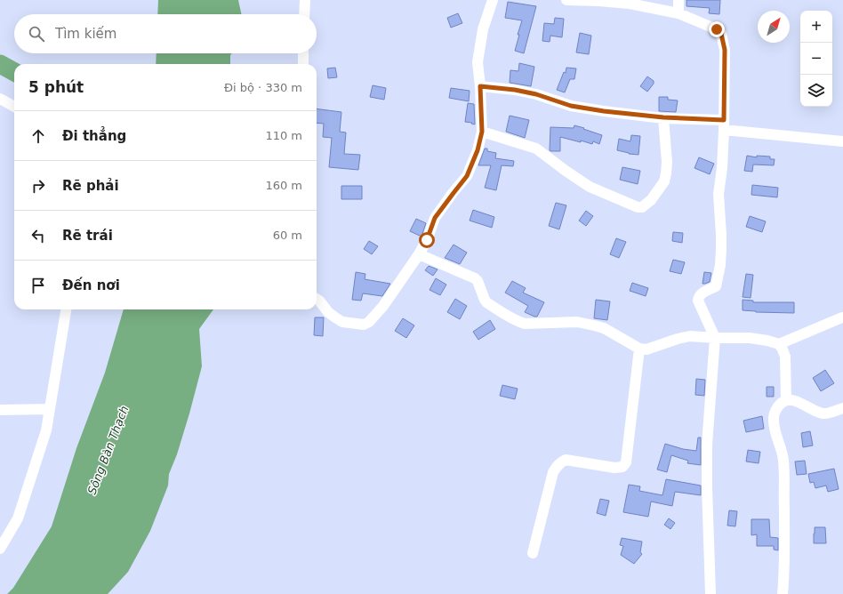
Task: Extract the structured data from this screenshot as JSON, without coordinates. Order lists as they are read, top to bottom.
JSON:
{
  "water": ["Sông Bàn Thạch"],
  "north": "top right",
  "page": {
    "map_buttons": ["+", "−"],
    "search": "Tìm kiếm",
    "heading": ["5 phút", "Đi bộ · 330 m"],
    "list": [
      ["Đi thẳng", "110 m"],
      ["Rẽ phải", "160 m"],
      ["Rẽ trái", "60 m"],
      "Đến nơi"
    ]
  }
}
